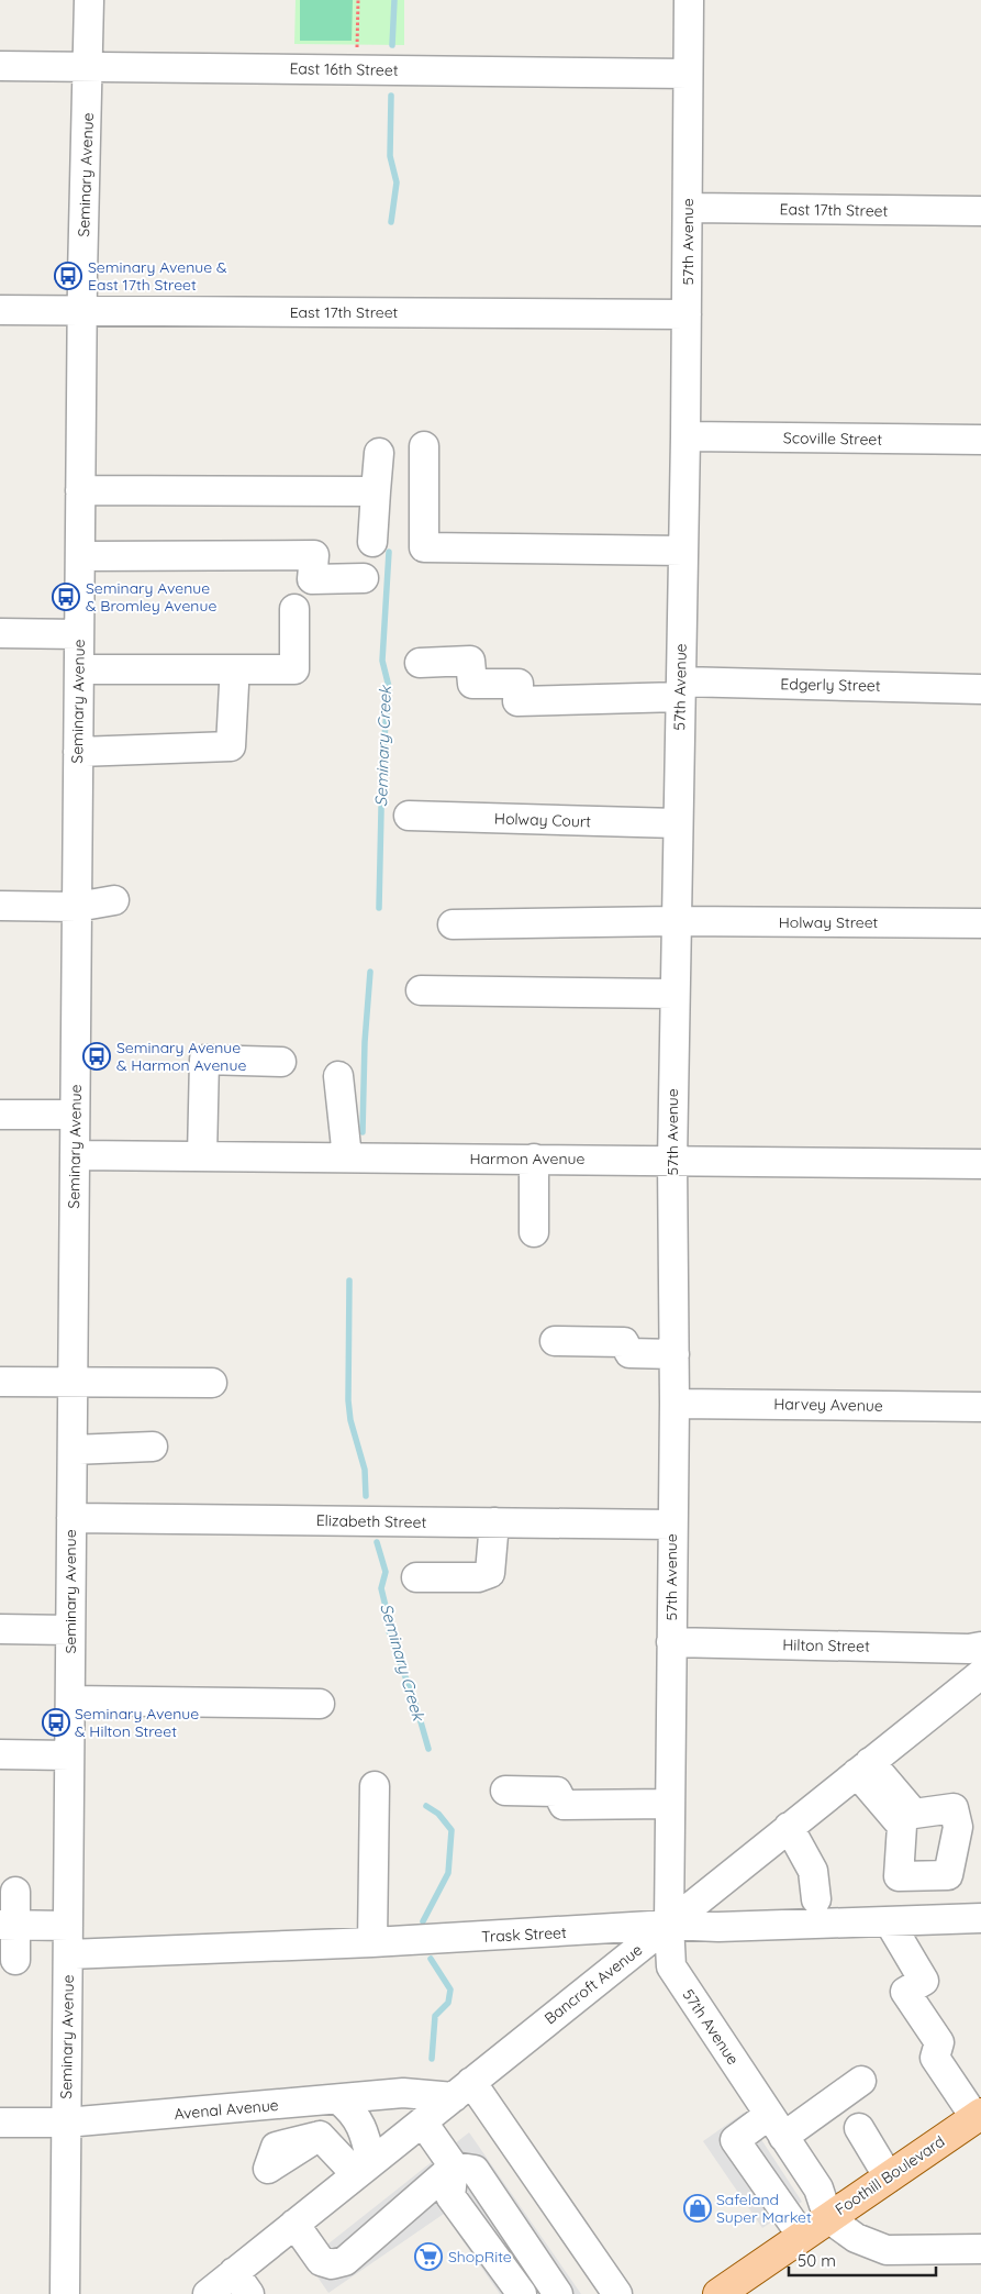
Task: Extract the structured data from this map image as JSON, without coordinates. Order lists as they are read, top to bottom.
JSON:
{
  "streets": {
    "main road": ["Foothill Boulevard"],
    "street": [
      "East 16th Street",
      "Seminary Avenue",
      "East 17th Street",
      "57th Avenue",
      "Scoville Street",
      "Edgerly Street",
      "Holway Court",
      "Holway Street",
      "Harmon Avenue",
      "Harvey Avenue",
      "Elizabeth Street",
      "Hilton Street",
      "Trask Street",
      "Bancroft Avenue",
      "Avenal Avenue"
    ]
  },
  "crossings": [
    ["East 16th Street", "Seminary Avenue"],
    ["East 16th Street", "57th Avenue"],
    ["Seminary Avenue", "East 17th Street"],
    ["Seminary Avenue", "Harmon Avenue"],
    ["Seminary Avenue", "Elizabeth Street"],
    ["Seminary Avenue", "Trask Street"],
    ["Seminary Avenue", "Avenal Avenue"],
    ["East 17th Street", "57th Avenue"],
    ["57th Avenue", "Scoville Street"],
    ["57th Avenue", "Edgerly Street"],
    ["57th Avenue", "Holway Court"],
    ["57th Avenue", "Holway Street"],
    ["57th Avenue", "Harmon Avenue"],
    ["57th Avenue", "Harvey Avenue"],
    ["57th Avenue", "Elizabeth Street"],
    ["57th Avenue", "Hilton Street"],
    ["57th Avenue", "Trask Street"],
    ["57th Avenue", "Bancroft Avenue"],
    ["57th Avenue", "Foothill Boulevard"],
    ["Trask Street", "Bancroft Avenue"],
    ["Bancroft Avenue", "Avenal Avenue"]
  ],
  "water": ["Seminary Creek"],
  "places": {
    "bus stop": [
      "Seminary Avenue & East 17th Street",
      "Seminary Avenue & Bromley Avenue",
      "Seminary Avenue & Harmon Avenue",
      "Seminary Avenue & Hilton Street"
    ],
    "shop": ["Safeland Super Market"],
    "supermarket": ["ShopRite"]
  },
  "scale_bar": "50 m"
}
